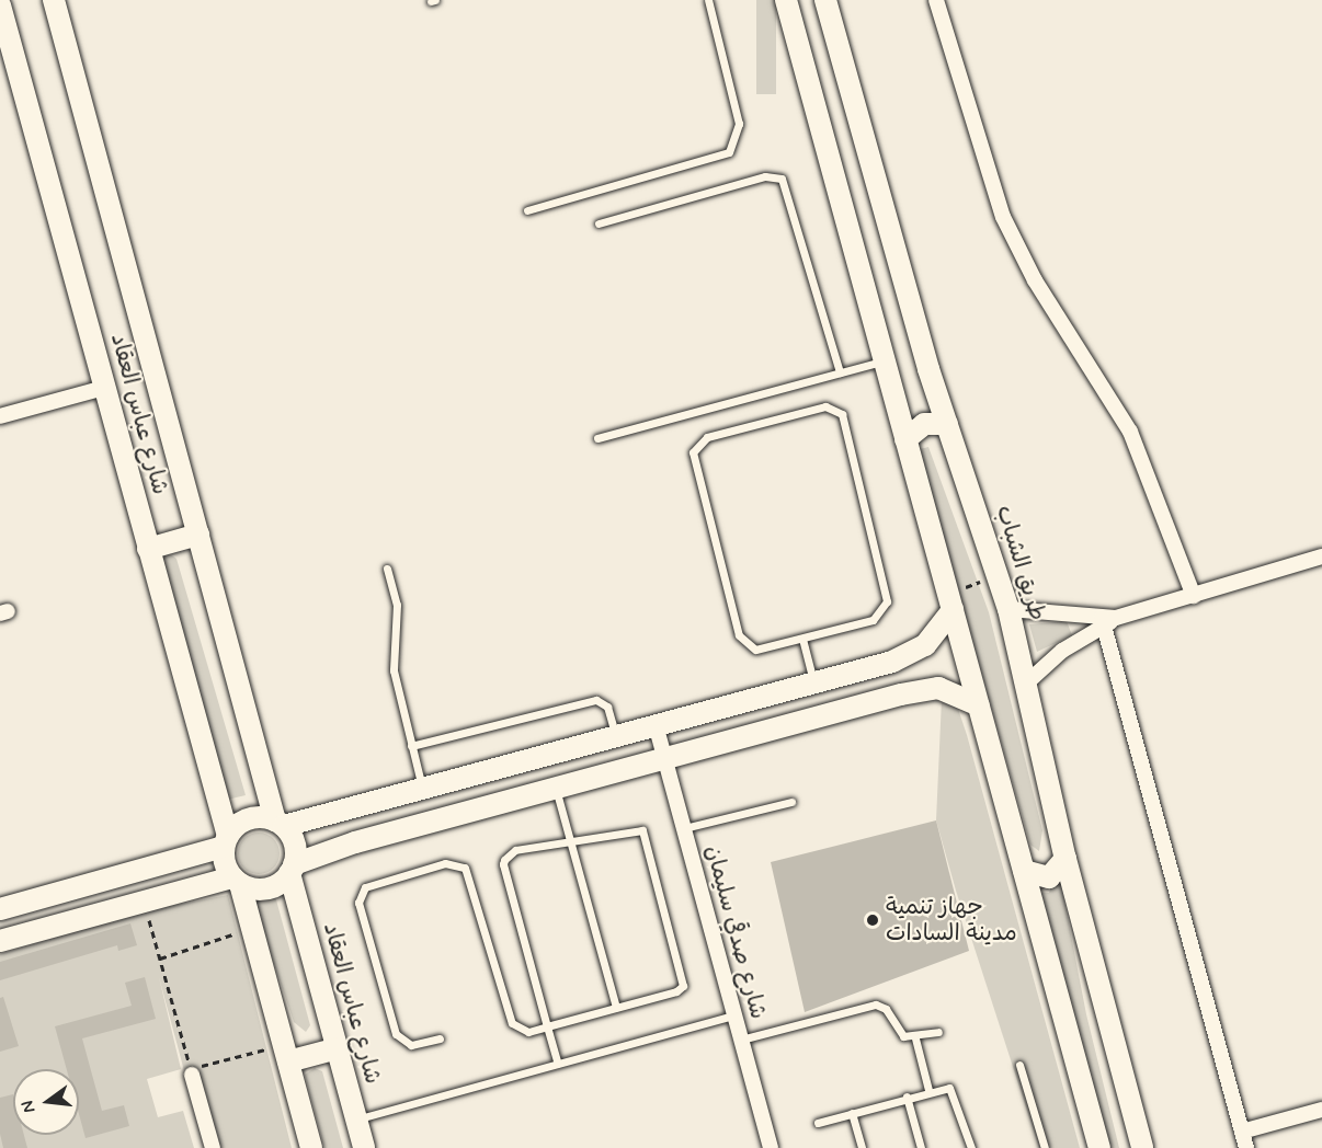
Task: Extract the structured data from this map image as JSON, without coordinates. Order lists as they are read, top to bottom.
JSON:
{
  "streets": {
    "main road": ["شارع عباس العقاد", "طريق الشباب"],
    "street": ["شارع صدقي سليمان"]
  },
  "places": ["جهاز تنمية مدينة السادات"],
  "north": "left"
}
